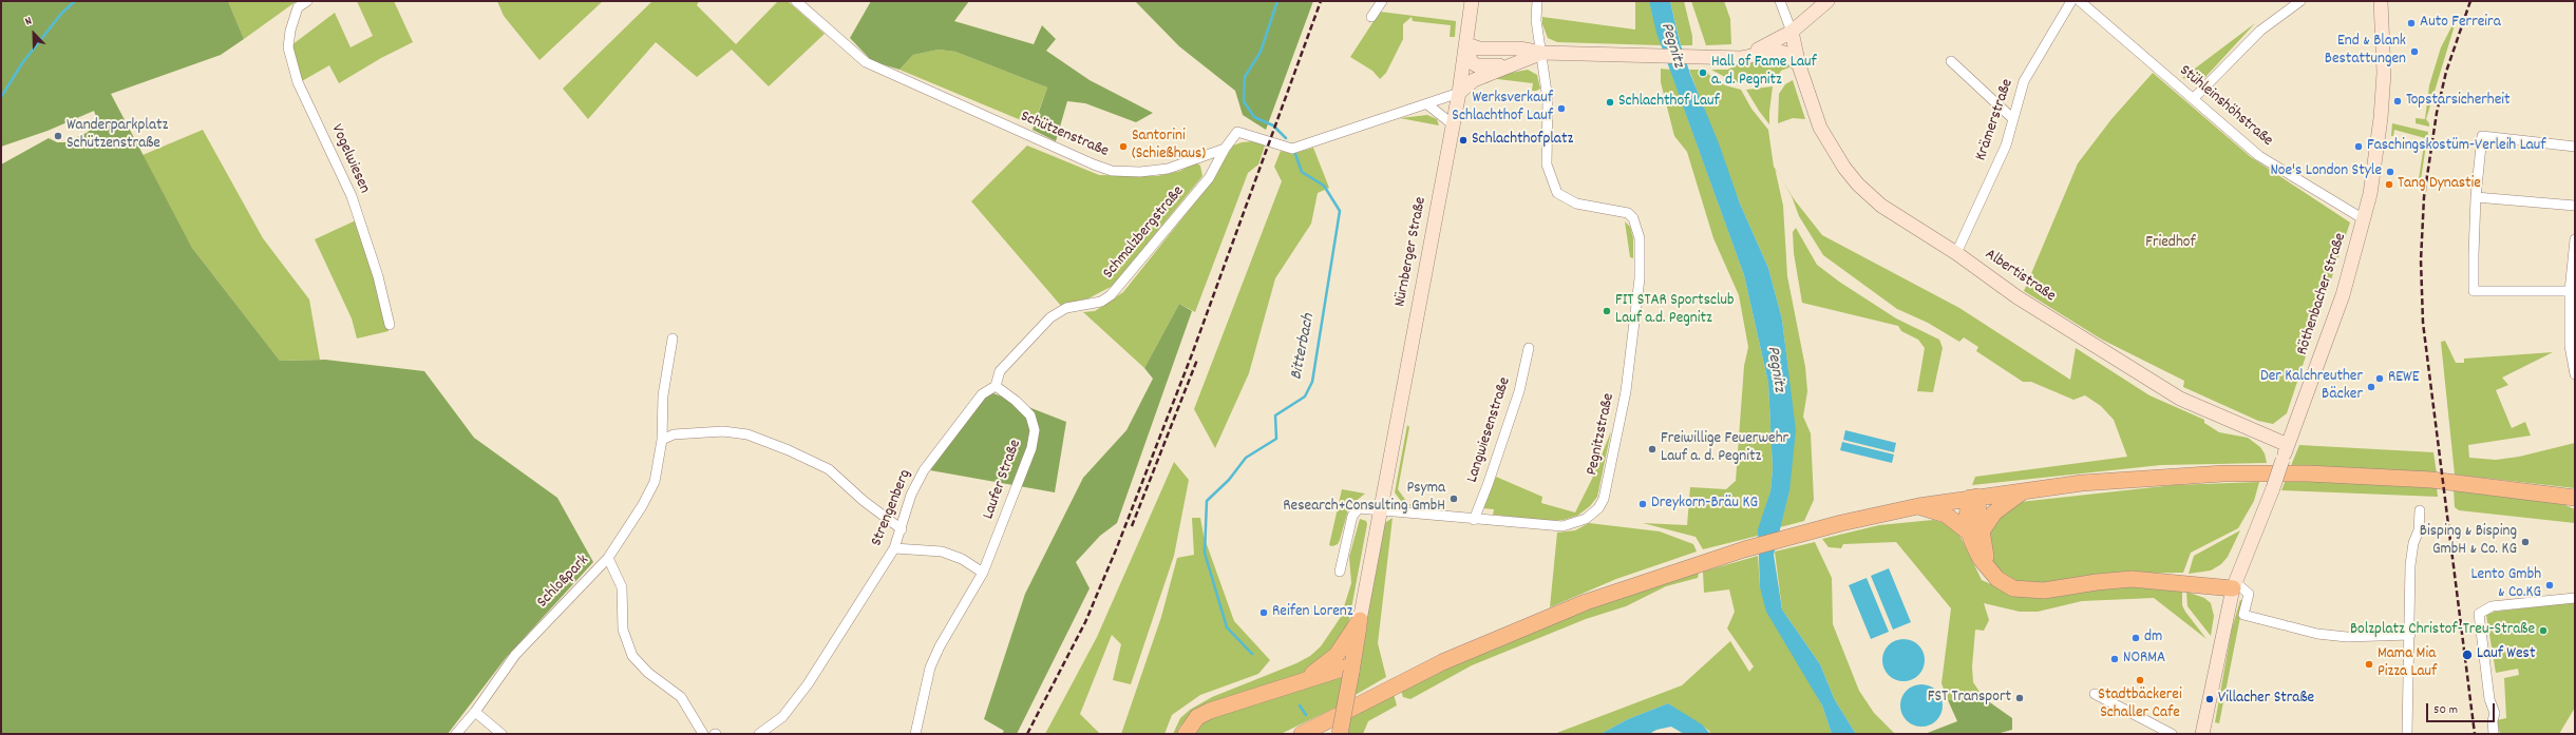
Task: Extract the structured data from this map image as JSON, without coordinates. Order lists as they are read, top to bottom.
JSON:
{
  "streets": {
    "main road": ["Nürnberger Straße", "Albertistraße", "Röthenbacher Straße"],
    "street": [
      "Stühleinshöhstraße",
      "Krämerstraße",
      "Schützenstraße",
      "Vogelwiesen",
      "Schmalzbergstraße",
      "Langwiesenstraße",
      "Pegnitzstraße",
      "Laufer Straße",
      "Strengenberg",
      "Schloßpark"
    ]
  },
  "crossings": [
    ["Stühleinshöhstraße", "Röthenbacher Straße"],
    ["Krämerstraße", "Albertistraße"],
    ["Schützenstraße", "Schmalzbergstraße"],
    ["Schmalzbergstraße", "Laufer Straße"],
    ["Schmalzbergstraße", "Strengenberg"],
    ["Nürnberger Straße", "Pegnitzstraße"],
    ["Albertistraße", "Röthenbacher Straße"],
    ["Langwiesenstraße", "Pegnitzstraße"],
    ["Laufer Straße", "Strengenberg"]
  ],
  "water": ["Pegnitz", "Bitterbach"],
  "parks": ["Friedhof"],
  "places": [
    "Auto Ferreira",
    "End & Blank Bestattungen",
    "Hall of Fame Lauf a. d. Pegnitz",
    "Topstarsicherheit",
    "Schlachthof Lauf",
    "Werksverkauf Schlachthof Lauf",
    "Wanderparkplatz Schützenstraße",
    "Schlachthofplatz",
    "Santorini (Schießhaus)",
    "Faschingskostüm-Verleih Lauf",
    "Noe's London Style",
    "Tang Dynastie",
    "FIT STAR Sportsclub Lauf a.d. Pegnitz",
    "REWE",
    "Der Kalchreuther Bäcker",
    "Freiwillige Feuerwehr Lauf a. d. Pegnitz",
    "Psyma Research+Consulting GmbH",
    "Dreykorn-Bräu KG",
    "Bisping & Bisping GmbH & Co. KG",
    "Lento Gmbh & Co.KG",
    "Reifen Lorenz",
    "Bolzplatz Christof-Treu-Straße",
    "dm",
    "Lauf West",
    "NORMA",
    "Mama Mia Pizza Lauf",
    "Stadtbäckerei Schaller Cafe",
    "FST Transport",
    "Villacher Straße"
  ],
  "scale_bar": "50 m",
  "north": "top left"
}
